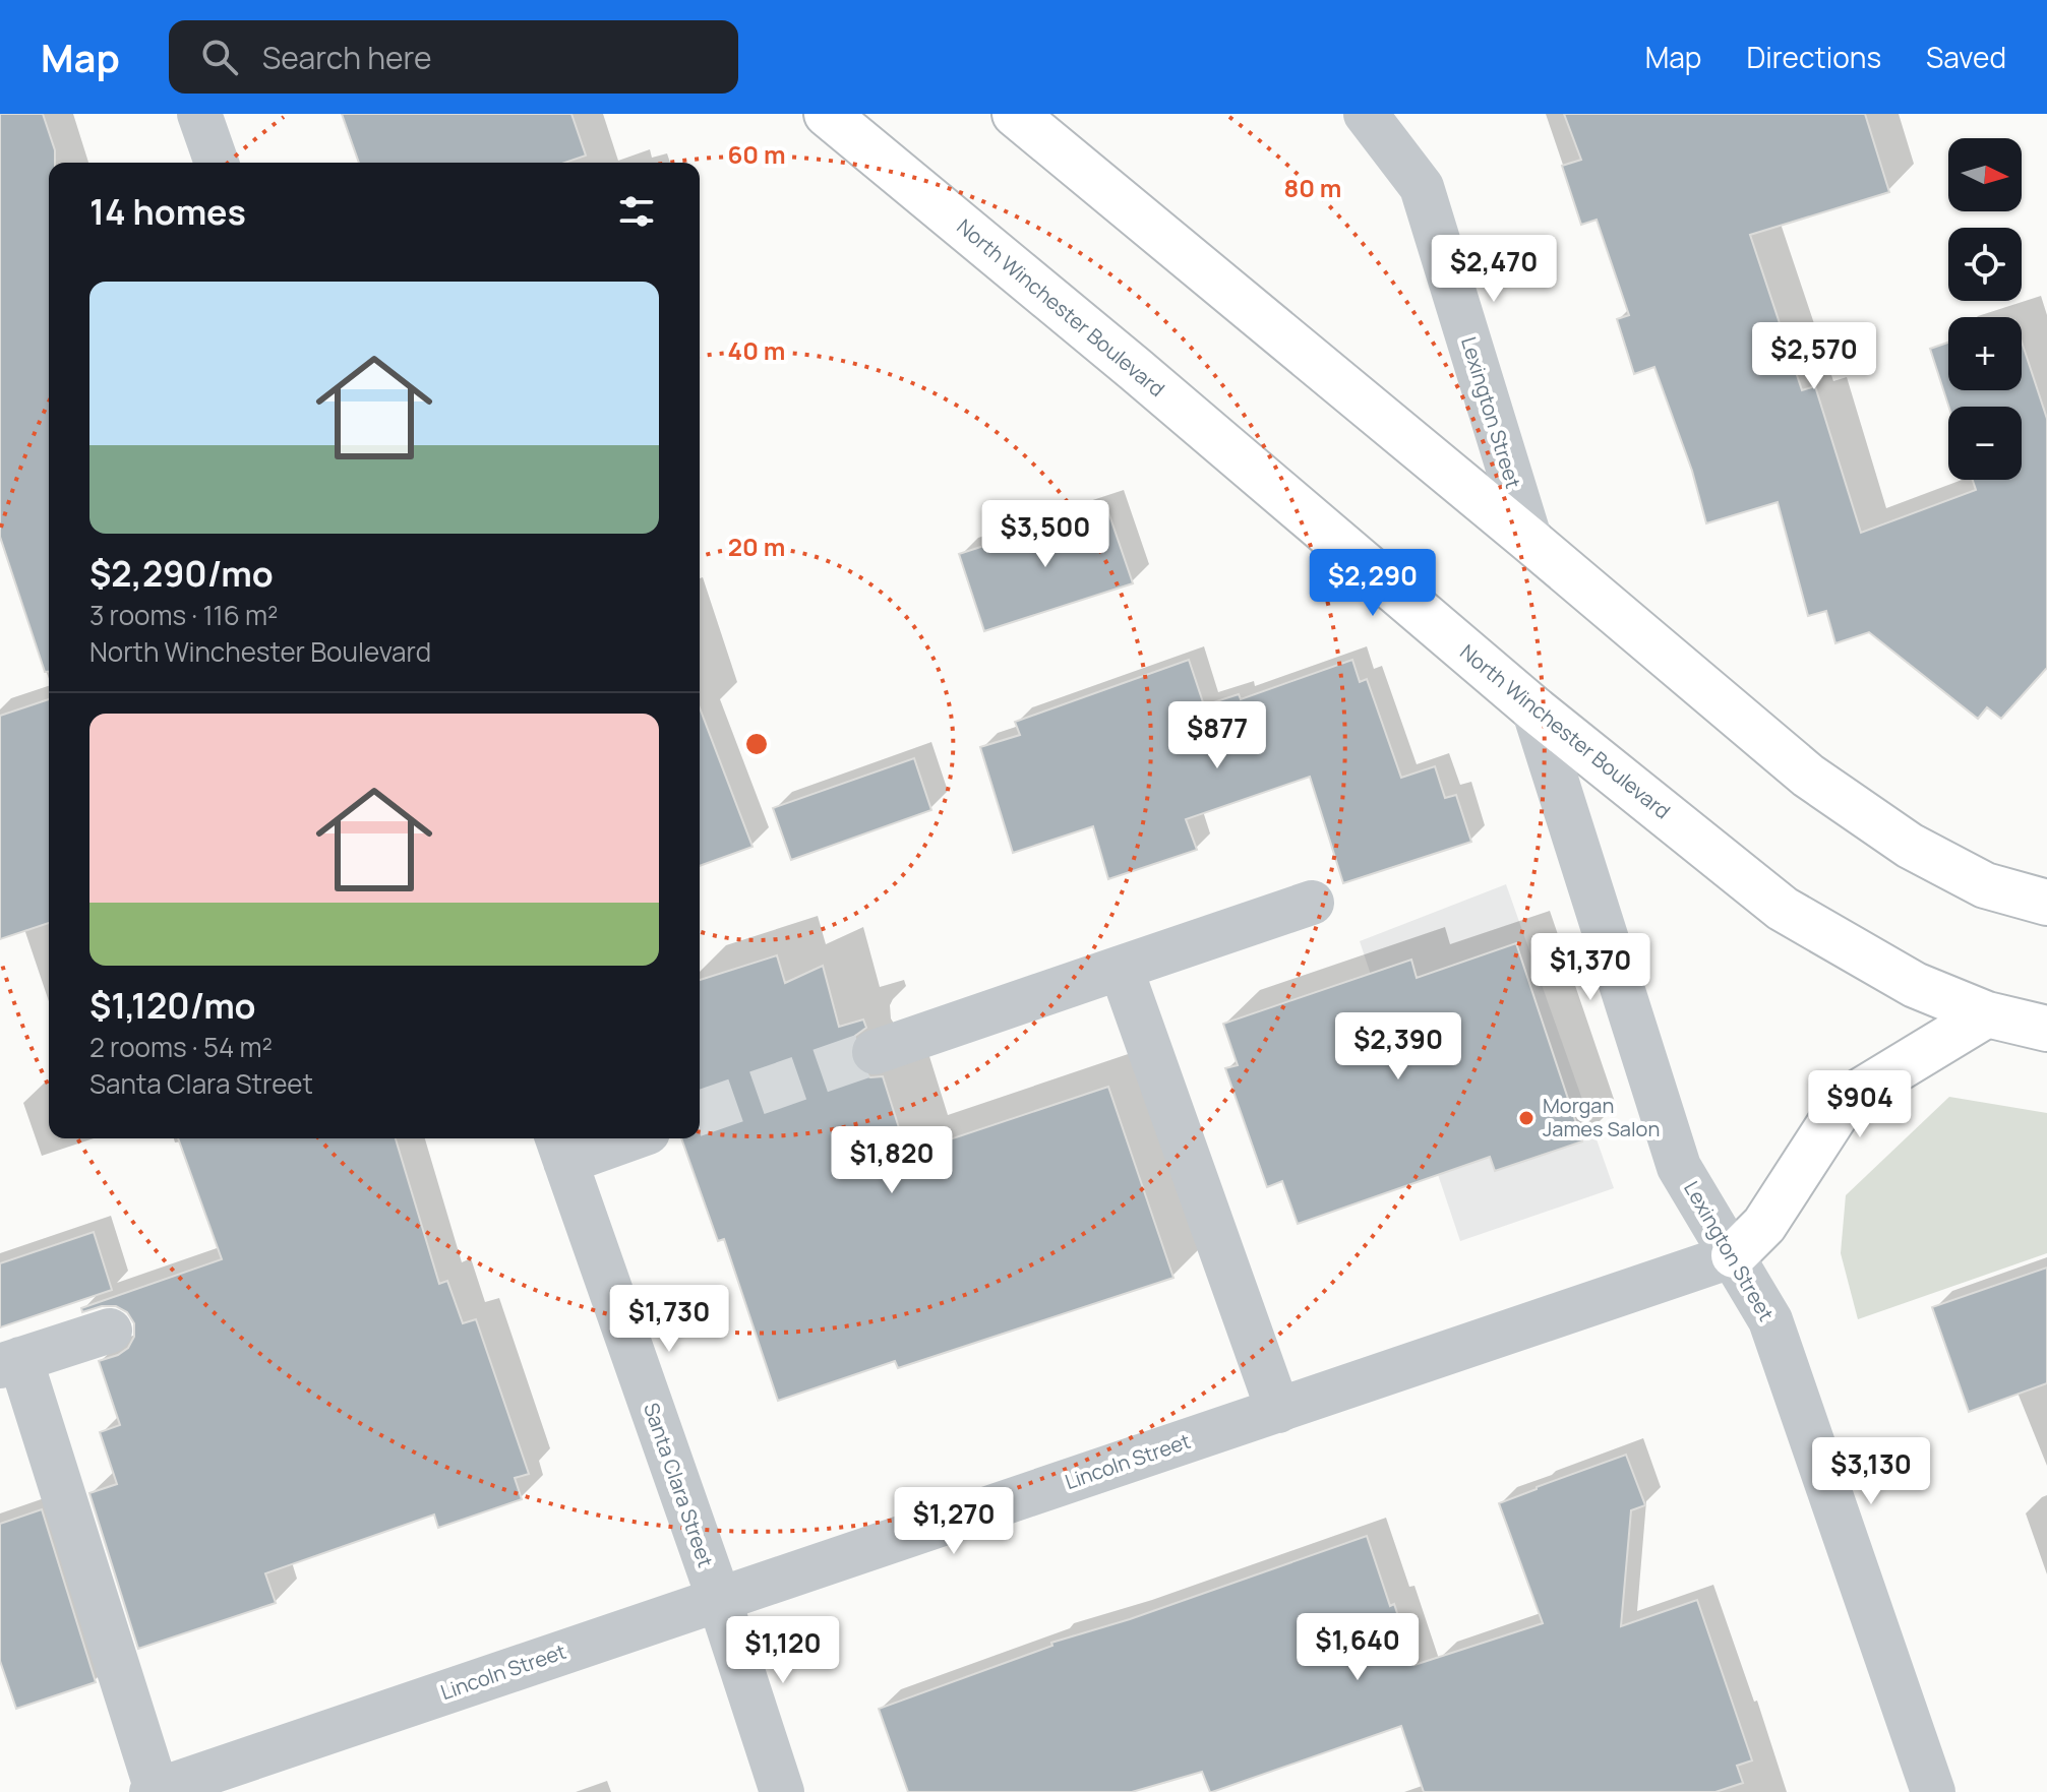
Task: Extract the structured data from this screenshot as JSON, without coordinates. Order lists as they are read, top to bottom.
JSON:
{
  "streets": {
    "main road": ["North Winchester Boulevard"],
    "street": ["Lexington Street", "Lincoln Street", "Santa Clara Street"]
  },
  "crossings": [
    ["North Winchester Boulevard", "Lexington Street"],
    ["Lexington Street", "Lincoln Street"],
    ["Lincoln Street", "Santa Clara Street"]
  ],
  "places": ["Morgan James Salon"],
  "north": "right",
  "page": {
    "header": "Map",
    "search": "Search here",
    "nav": ["Map", "Directions", "Saved"],
    "map_buttons": ["+", "−"],
    "heading": "14 homes",
    "price": [
      "$2,470",
      "$2,570",
      "$3,500",
      "$2,290",
      "$877",
      "$1,370",
      "$2,390",
      "$904",
      "$1,820",
      "$1,730",
      "$3,130",
      "$1,270",
      "$1,640",
      "$1,120"
    ],
    "list": [
      {
        "name": "$2,290/mo",
        "note": "3 rooms · 116 m² · North Winchester Boulevard"
      },
      {
        "name": "$1,120/mo",
        "note": "2 rooms · 54 m² · Santa Clara Street"
      }
    ]
  },
  "rings": [
    "60 m",
    "80 m",
    "40 m",
    "20 m"
  ]
}
